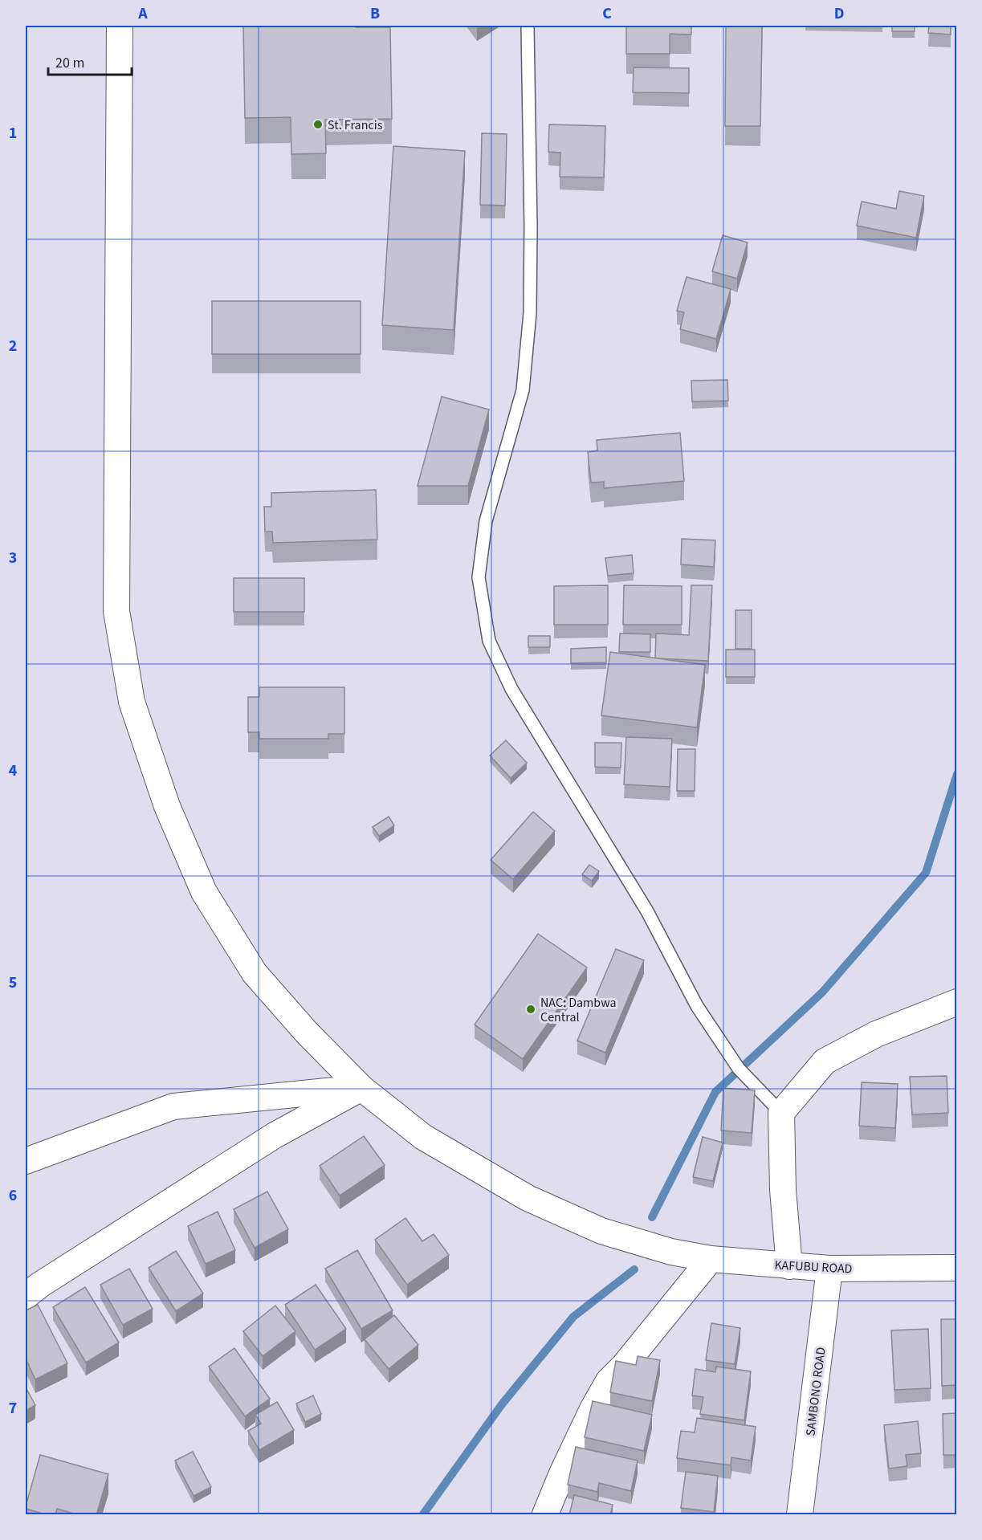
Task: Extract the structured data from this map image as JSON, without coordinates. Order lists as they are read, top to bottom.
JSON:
{
  "streets": {
    "street": ["KAFUBU ROAD", "SAMBONO ROAD"]
  },
  "crossings": [
    ["KAFUBU ROAD", "SAMBONO ROAD"]
  ],
  "places": ["St. Francis", "NAC: Dambwa Central"],
  "scale_bar": "20 m",
  "grid": {
    "columns": [
      "A",
      "B",
      "C",
      "D"
    ],
    "rows": [
      "1",
      "2",
      "3",
      "4",
      "5",
      "6",
      "7"
    ]
  }
}
